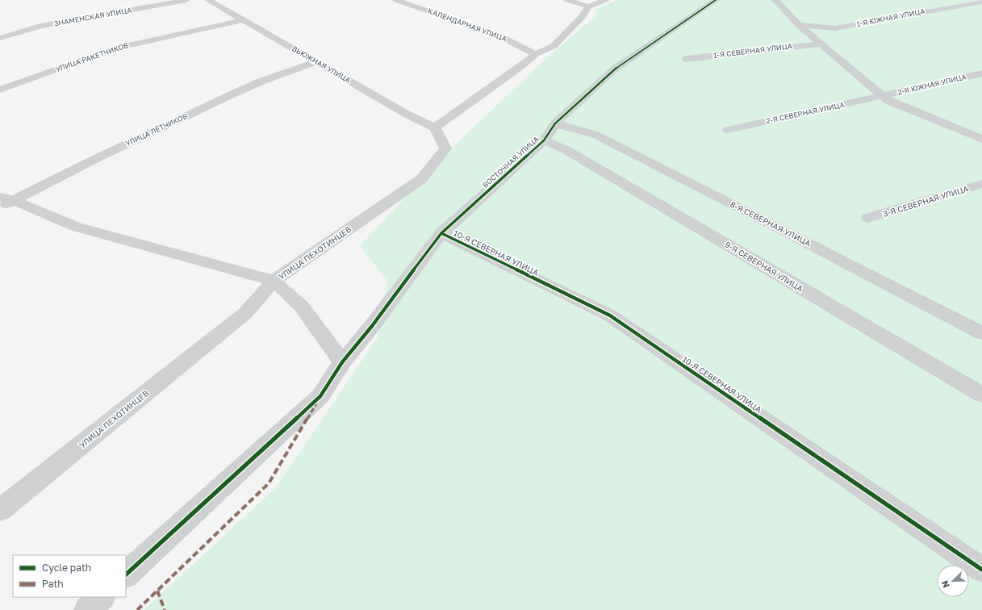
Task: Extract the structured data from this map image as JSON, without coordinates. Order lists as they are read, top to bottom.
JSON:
{
  "streets": {
    "street": [
      "ЗНАМЕНСКАЯ УЛИЦА",
      "1-Я ЮЖНАЯ УЛИЦА",
      "КАЛЕНДАРНАЯ УЛИЦА",
      "1-Я СЕВЕРНАЯ УЛИЦА",
      "УЛИЦА РАКЕТЧИКОВ",
      "ВЬЮЖНАЯ УЛИЦА",
      "2-Я ЮЖНАЯ УЛИЦА",
      "2-Я СЕВЕРНАЯ УЛИЦА",
      "УЛИЦА ЛЁТЧИКОВ",
      "ВОСТОЧНАЯ УЛИЦА",
      "3-Я СЕВЕРНАЯ УЛИЦА",
      "8-Я СЕВЕРНАЯ УЛИЦА",
      "УЛИЦА ПЕХОТИНЦЕВ",
      "10-Я СЕВЕРНАЯ УЛИЦА",
      "9-Я СЕВЕРНАЯ УЛИЦА"
    ]
  },
  "crossings": [
    ["УЛИЦА РАКЕТЧИКОВ", "ВЬЮЖНАЯ УЛИЦА"],
    ["ВЬЮЖНАЯ УЛИЦА", "УЛИЦА ЛЁТЧИКОВ"],
    ["ВЬЮЖНАЯ УЛИЦА", "УЛИЦА ПЕХОТИНЦЕВ"],
    ["2-Я ЮЖНАЯ УЛИЦА", "2-Я СЕВЕРНАЯ УЛИЦА"],
    ["ВОСТОЧНАЯ УЛИЦА", "8-Я СЕВЕРНАЯ УЛИЦА"],
    ["ВОСТОЧНАЯ УЛИЦА", "10-Я СЕВЕРНАЯ УЛИЦА"],
    ["ВОСТОЧНАЯ УЛИЦА", "9-Я СЕВЕРНАЯ УЛИЦА"]
  ],
  "legend": ["Cycle path", "Path"],
  "north": "bottom left"
}
